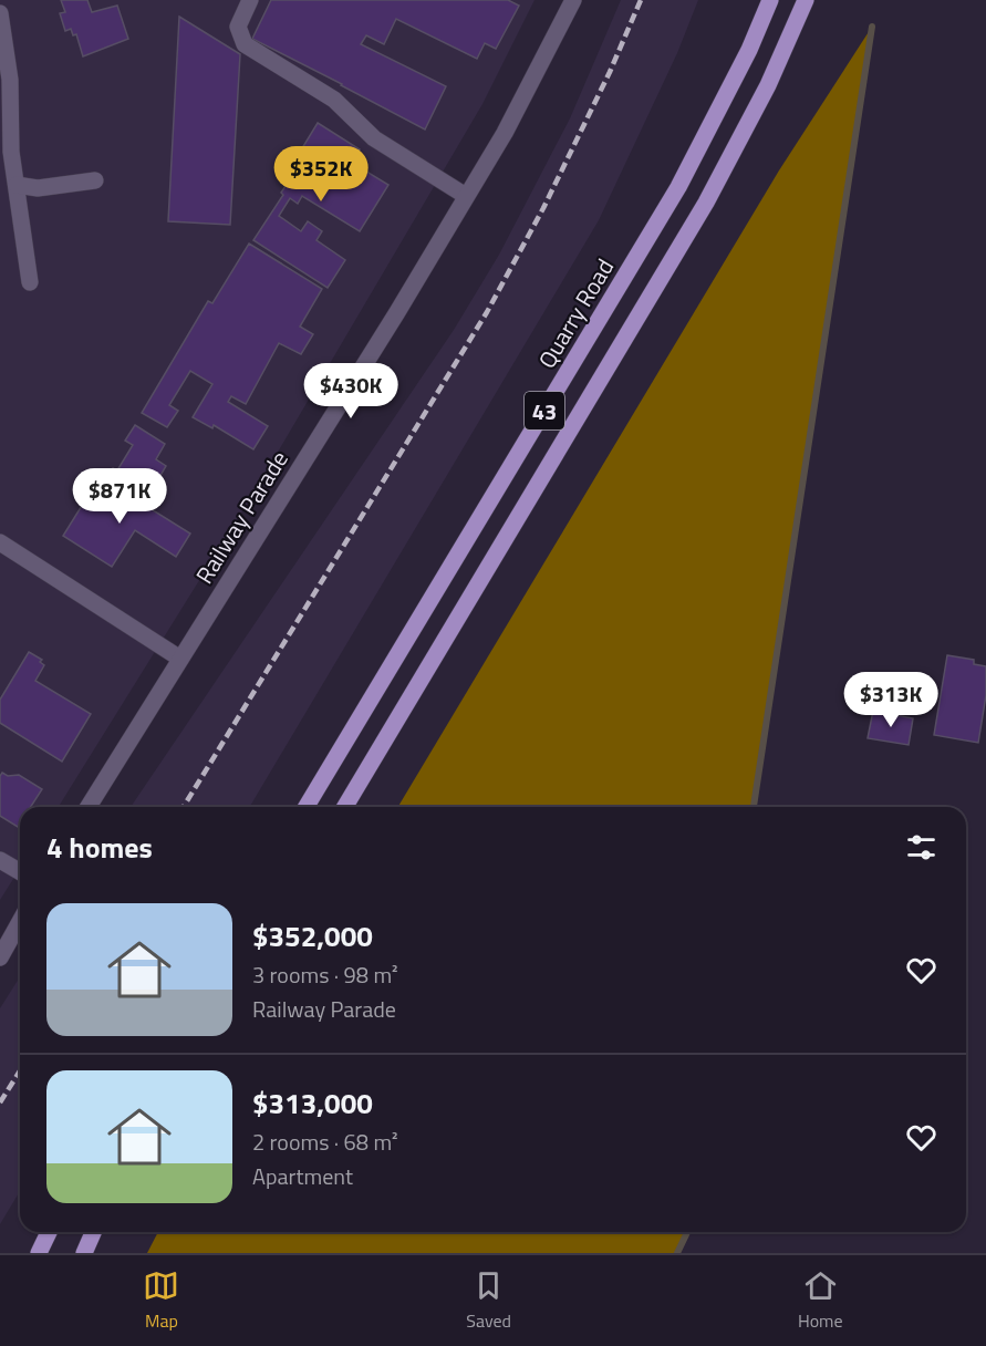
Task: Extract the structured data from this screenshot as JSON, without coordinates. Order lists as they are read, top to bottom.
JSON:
{
  "streets": {
    "main road": ["Quarry Road", "43"],
    "street": ["Railway Parade"]
  },
  "page": {
    "price": [
      "$352K",
      "$430K",
      "$871K",
      "$313K"
    ],
    "heading": "4 homes",
    "list": [
      {
        "name": "$352,000",
        "note": "3 rooms · 98 m² · Railway Parade"
      },
      {
        "name": "$313,000",
        "note": "2 rooms · 68 m² · Apartment"
      }
    ],
    "tabs": ["Map", "Saved", "Home"]
  }
}
